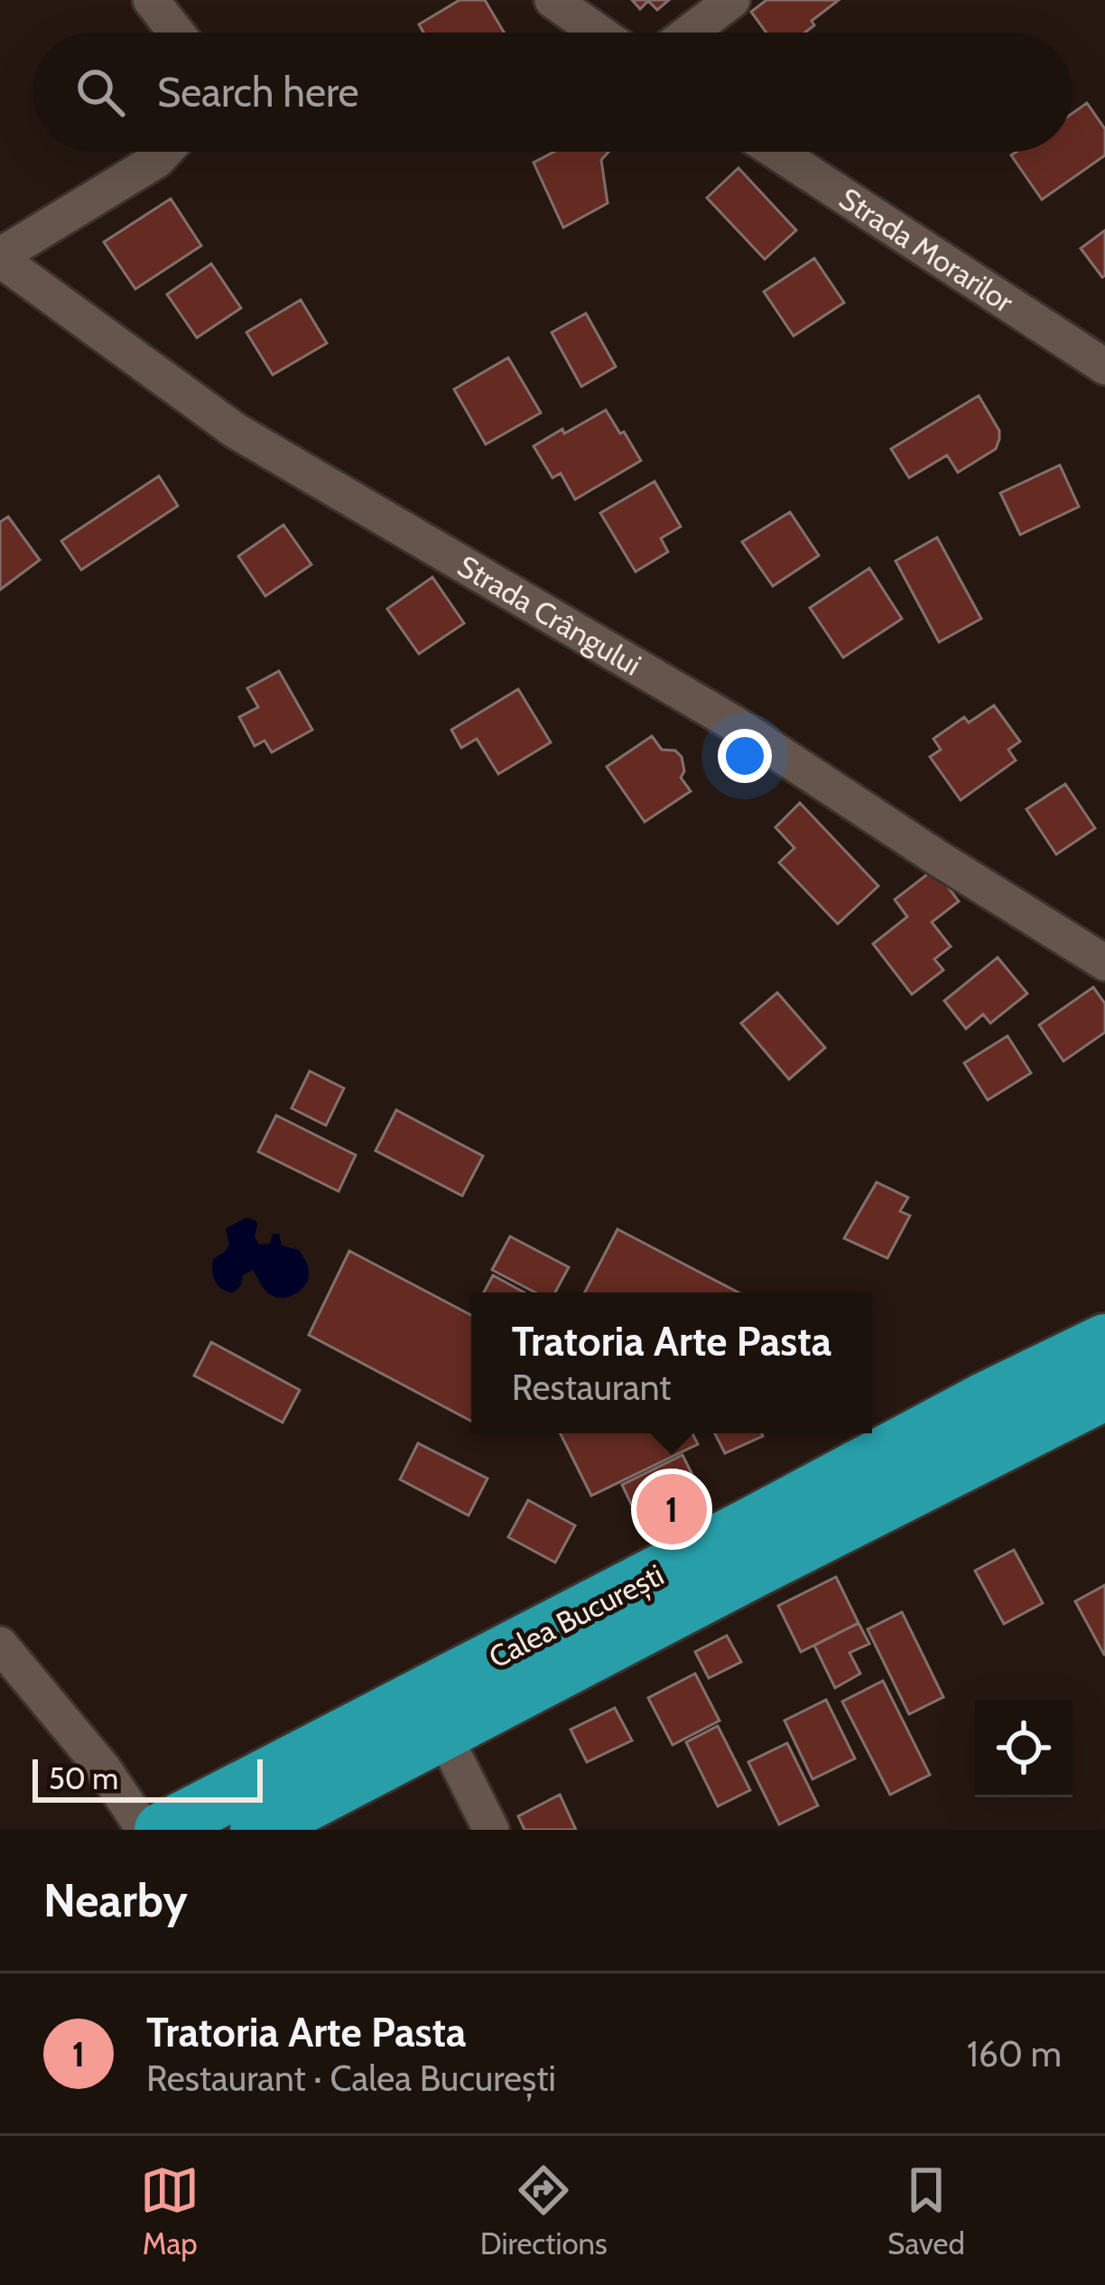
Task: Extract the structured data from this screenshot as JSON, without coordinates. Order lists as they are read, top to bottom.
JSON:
{
  "streets": {
    "highway": ["Calea București"],
    "street": ["Strada Morarilor", "Strada Crângului"]
  },
  "scale_bar": "50 m",
  "page": {
    "search": "Search here",
    "popup": ["Tratoria Arte Pasta", "Restaurant"],
    "pins": "1",
    "scale": "50 m",
    "heading": "Nearby",
    "list": [
      {
        "mark": "1",
        "name": "Tratoria Arte Pasta",
        "note": "Restaurant · Calea București",
        "value": "160 m"
      }
    ],
    "nav": ["Map", "Directions", "Saved"]
  }
}
